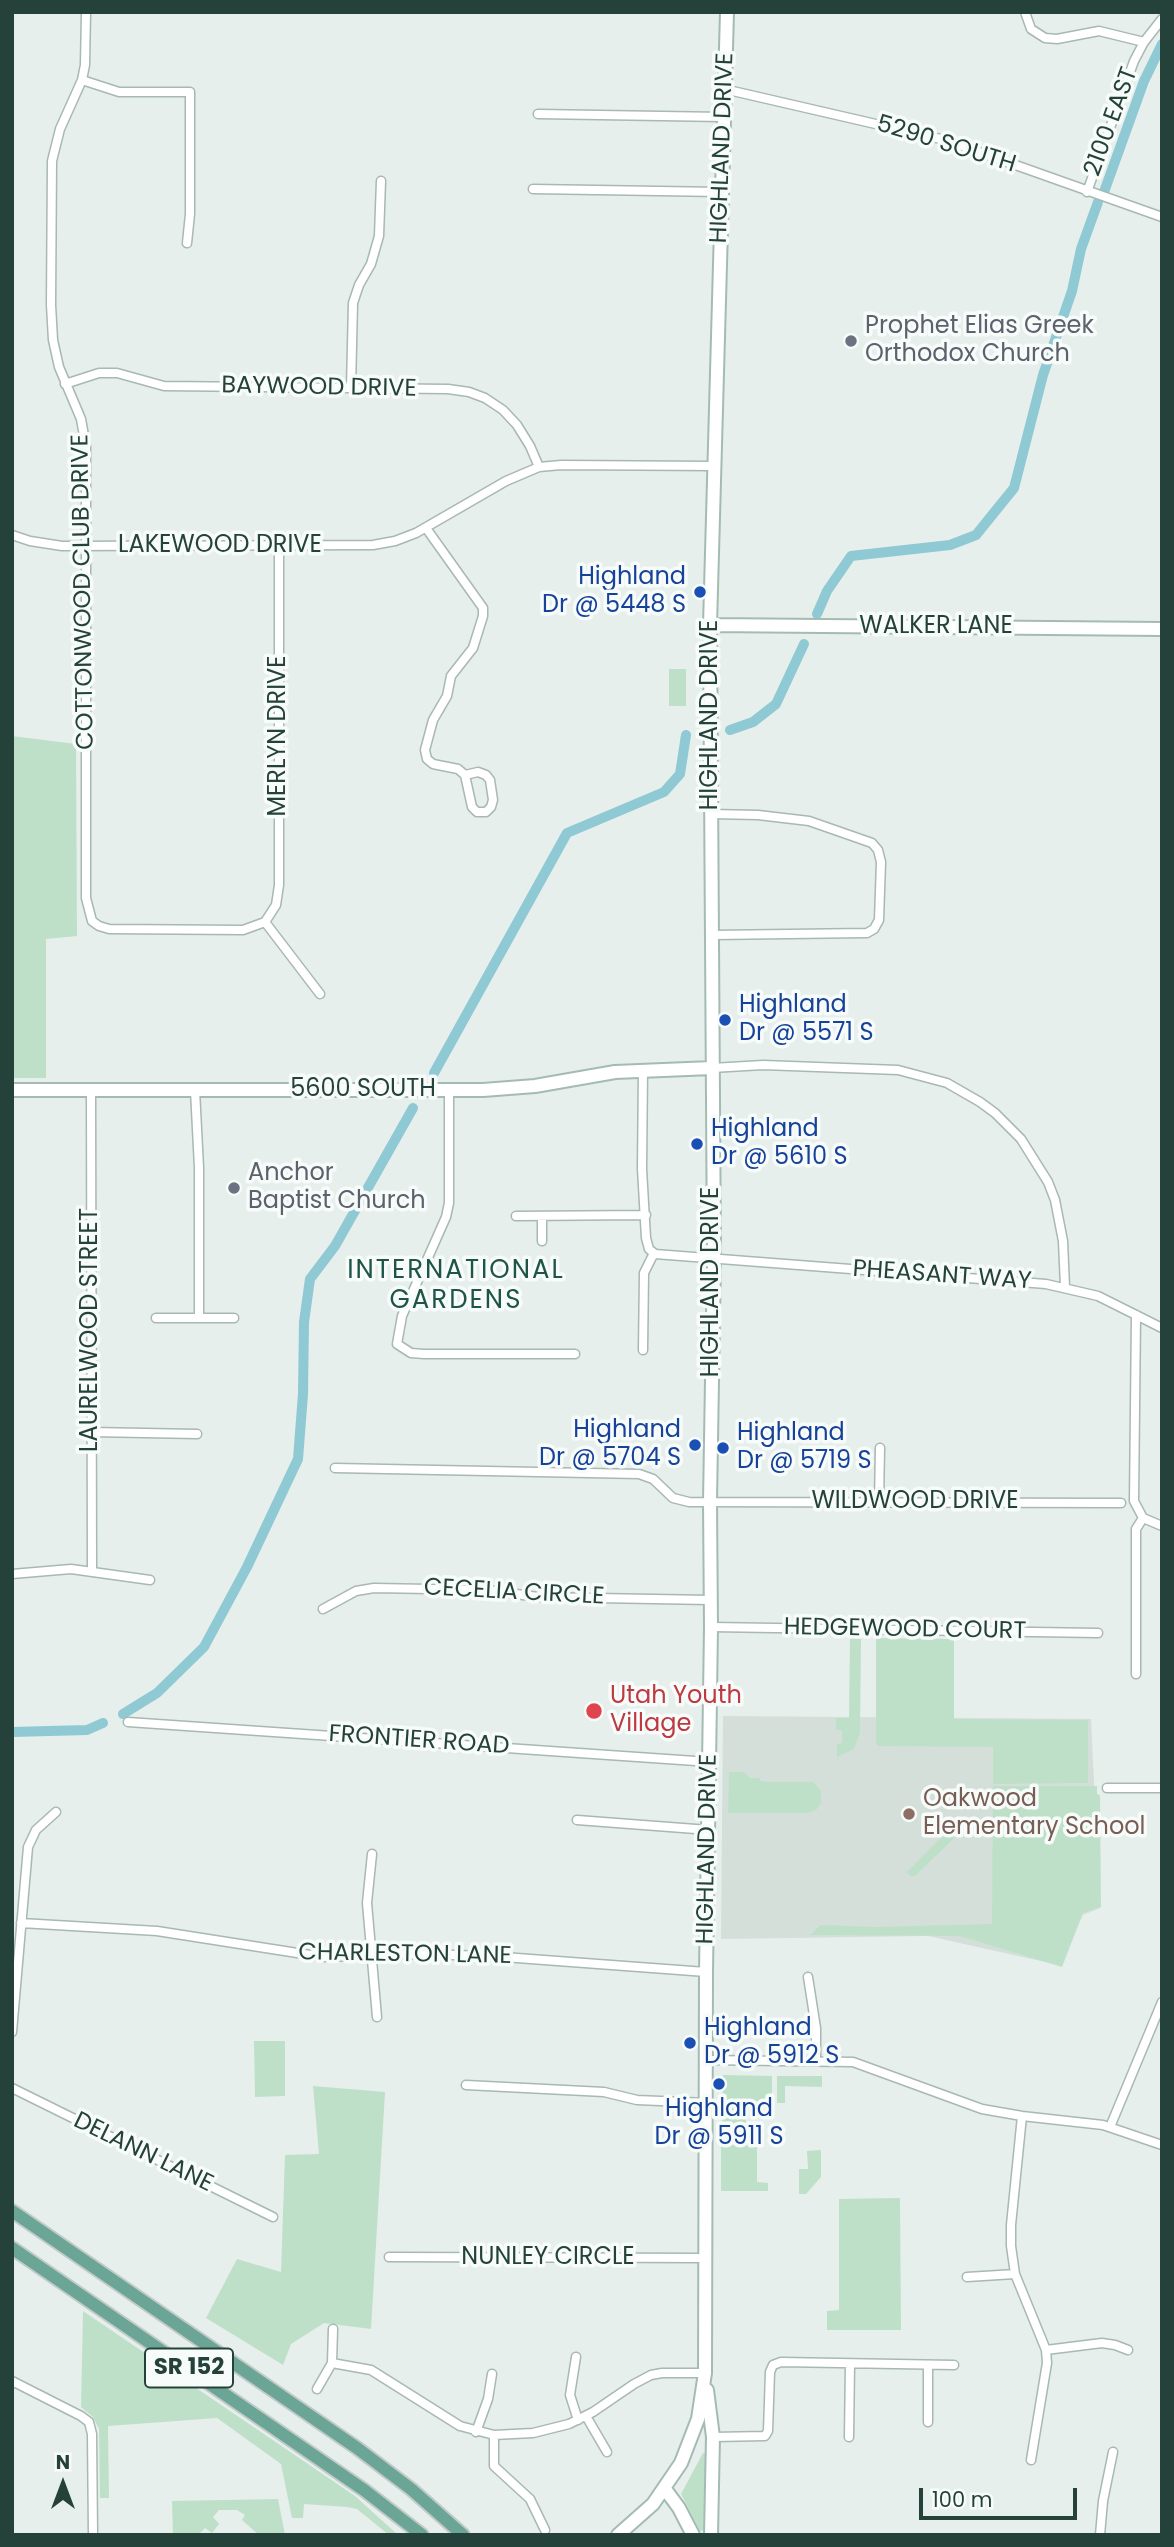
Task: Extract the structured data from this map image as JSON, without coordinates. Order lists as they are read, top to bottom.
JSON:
{
  "streets": {
    "main road": [
      "HIGHLAND DRIVE",
      "WALKER LANE",
      "5600 SOUTH",
      "SR 152"
    ],
    "street": [
      "2100 EAST",
      "5290 SOUTH",
      "BAYWOOD DRIVE",
      "LAKEWOOD DRIVE",
      "COTTONWOOD CLUB DRIVE",
      "MERLYN DRIVE",
      "PHEASANT WAY",
      "LAURELWOOD STREET",
      "WILDWOOD DRIVE",
      "CECELIA CIRCLE",
      "HEDGEWOOD COURT",
      "FRONTIER ROAD",
      "CHARLESTON LANE",
      "DELANN LANE",
      "NUNLEY CIRCLE"
    ]
  },
  "crossings": [
    ["2100 EAST", "5290 SOUTH"],
    ["5290 SOUTH", "HIGHLAND DRIVE"],
    ["HIGHLAND DRIVE", "LAKEWOOD DRIVE"],
    ["HIGHLAND DRIVE", "WALKER LANE"],
    ["HIGHLAND DRIVE", "5600 SOUTH"],
    ["HIGHLAND DRIVE", "PHEASANT WAY"],
    ["HIGHLAND DRIVE", "WILDWOOD DRIVE"],
    ["HIGHLAND DRIVE", "CECELIA CIRCLE"],
    ["HIGHLAND DRIVE", "HEDGEWOOD COURT"],
    ["HIGHLAND DRIVE", "FRONTIER ROAD"],
    ["HIGHLAND DRIVE", "CHARLESTON LANE"],
    ["HIGHLAND DRIVE", "NUNLEY CIRCLE"],
    ["BAYWOOD DRIVE", "LAKEWOOD DRIVE"],
    ["BAYWOOD DRIVE", "COTTONWOOD CLUB DRIVE"],
    ["LAKEWOOD DRIVE", "COTTONWOOD CLUB DRIVE"],
    ["LAKEWOOD DRIVE", "MERLYN DRIVE"],
    ["COTTONWOOD CLUB DRIVE", "MERLYN DRIVE"],
    ["5600 SOUTH", "LAURELWOOD STREET"]
  ],
  "districts": ["INTERNATIONAL GARDENS"],
  "places": [
    "Prophet Elias Greek Orthodox Church",
    "Highland Dr @ 5448 S",
    "Highland Dr @ 5571 S",
    "Highland Dr @ 5610 S",
    "Anchor Baptist Church",
    "Highland Dr @ 5704 S",
    "Highland Dr @ 5719 S",
    "Utah Youth Village",
    "Oakwood Elementary School",
    "Highland Dr @ 5912 S",
    "Highland Dr @ 5911 S"
  ],
  "scale_bar": "100 m",
  "north": "top"
}
